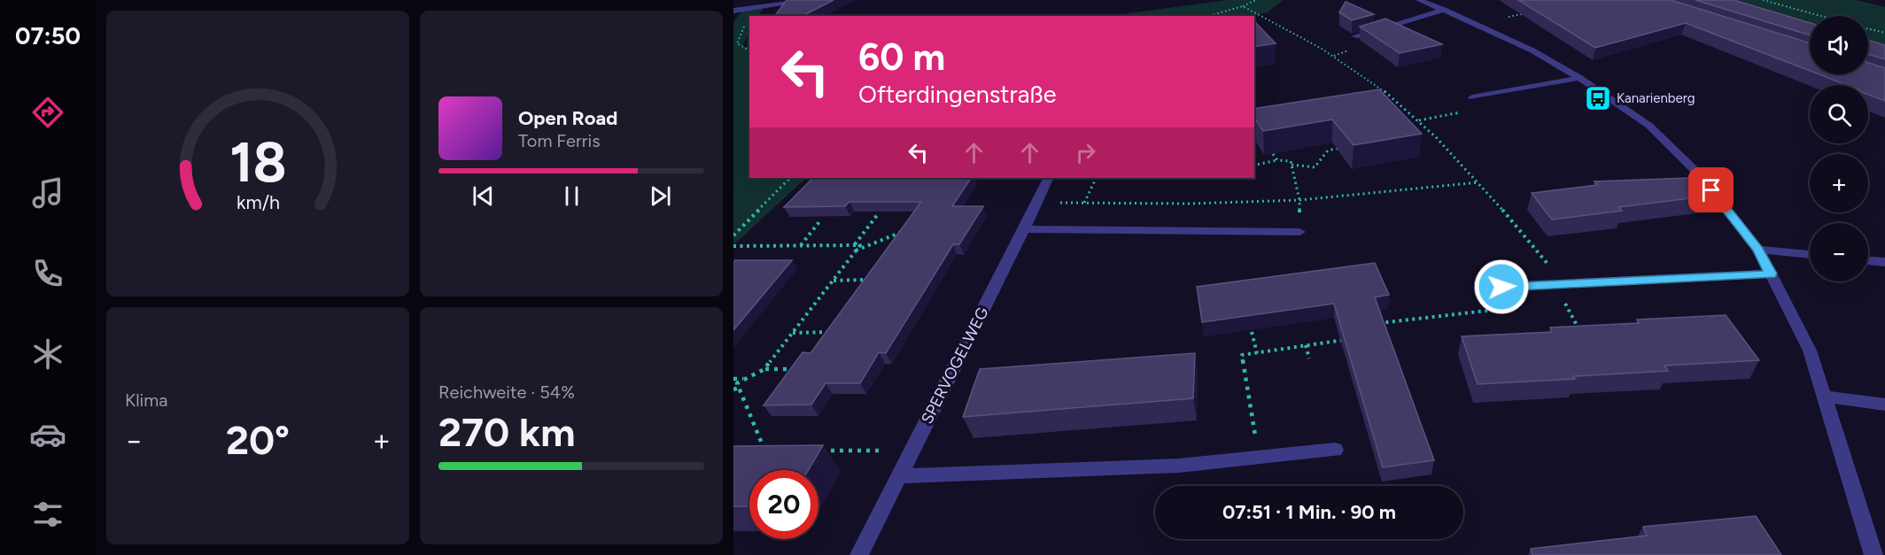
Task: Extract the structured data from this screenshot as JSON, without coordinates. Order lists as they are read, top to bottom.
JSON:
{
  "streets": {
    "street": ["SPERVOGELWEG"]
  },
  "places": {
    "bus stop": ["Kanarienberg"]
  },
  "page": {
    "tabs": "07:50",
    "map_buttons": ["+", "−"],
    "turn": ["60 m", "Ofterdingenstraße"],
    "song": ["Open Road", "Tom Ferris"],
    "tile": [
      "Klima",
      ["Reichweite · 54%", "270 km"]
    ],
    "heat": ["−", "20°", "+"],
    "limit": "20",
    "trip": "07:51 · 1 Min. · 90 m",
    "gauge": ["18", "km/h"]
  }
}
